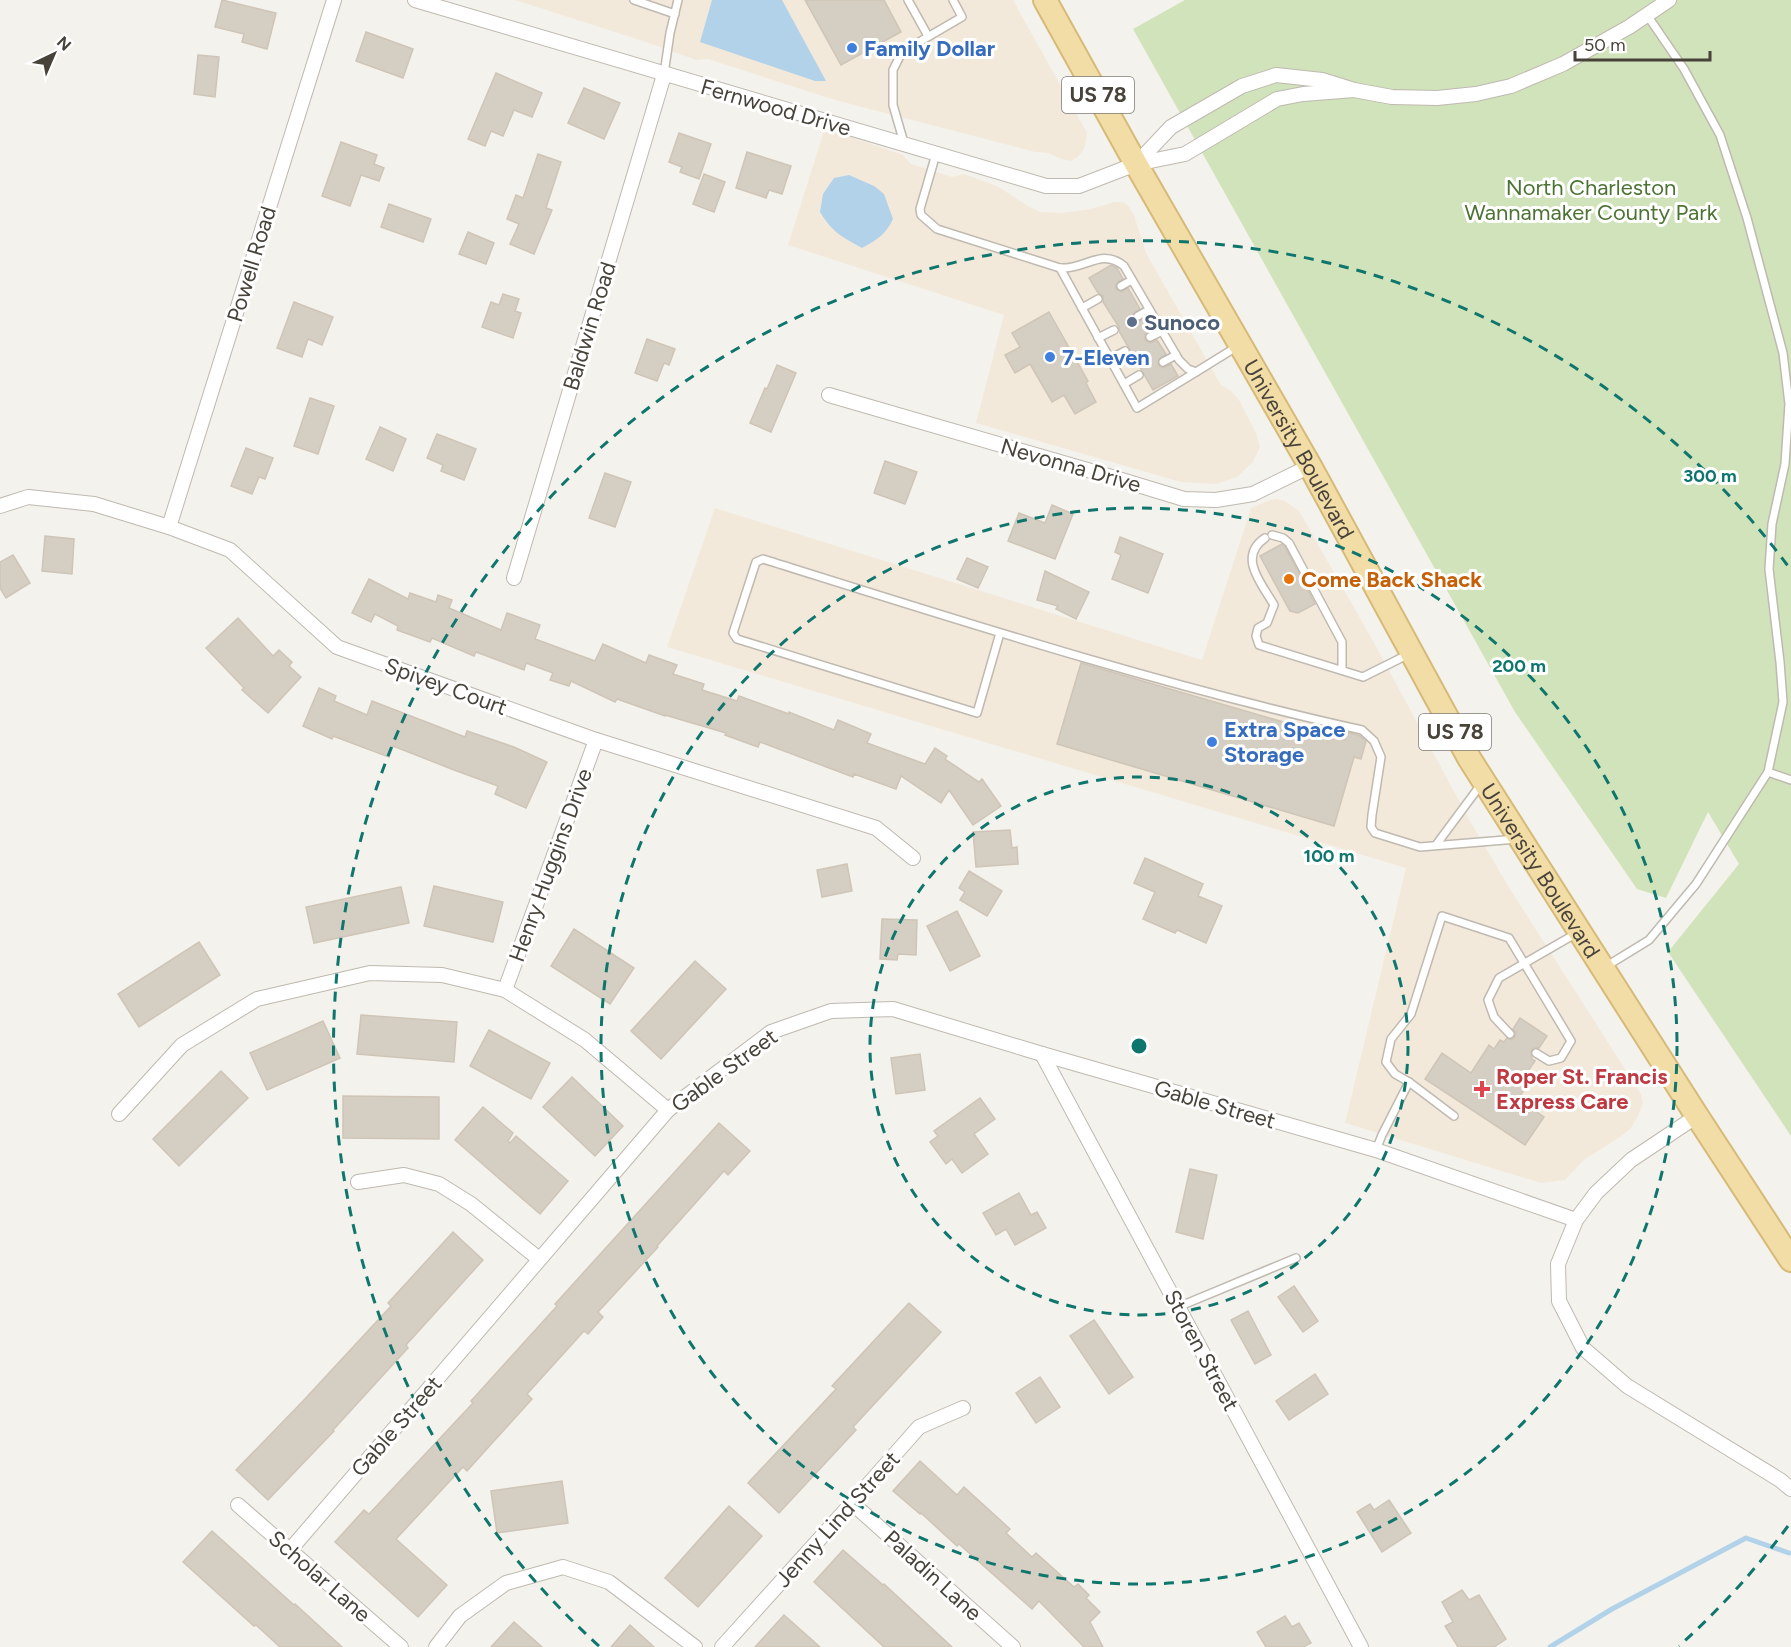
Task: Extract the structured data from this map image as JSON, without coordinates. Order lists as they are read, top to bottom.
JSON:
{
  "streets": {
    "main road": ["US 78", "University Boulevard"],
    "street": [
      "Fernwood Drive",
      "Powell Road",
      "Baldwin Road",
      "Nevonna Drive",
      "Spivey Court",
      "Henry Huggins Drive",
      "Gable Street",
      "Storen Street",
      "Jenny Lind Street",
      "Paladin Lane",
      "Scholar Lane"
    ]
  },
  "crossings": [
    ["Fernwood Drive", "Baldwin Road"],
    ["Fernwood Drive", "University Boulevard"],
    ["Powell Road", "Spivey Court"],
    ["University Boulevard", "Nevonna Drive"],
    ["Spivey Court", "Henry Huggins Drive"],
    ["Gable Street", "Storen Street"],
    ["Gable Street", "Scholar Lane"],
    ["Jenny Lind Street", "Paladin Lane"]
  ],
  "parks": ["North Charleston Wannamaker County Park"],
  "places": {
    "other": [
      "Family Dollar",
      "Sunoco",
      "7-Eleven",
      "Come Back Shack",
      "Extra Space Storage"
    ],
    "health": ["Roper St. Francis Express Care"]
  },
  "scale_bar": "50 m",
  "north": "top right",
  "rings": ["300 m", "200 m", "100 m"]
}
